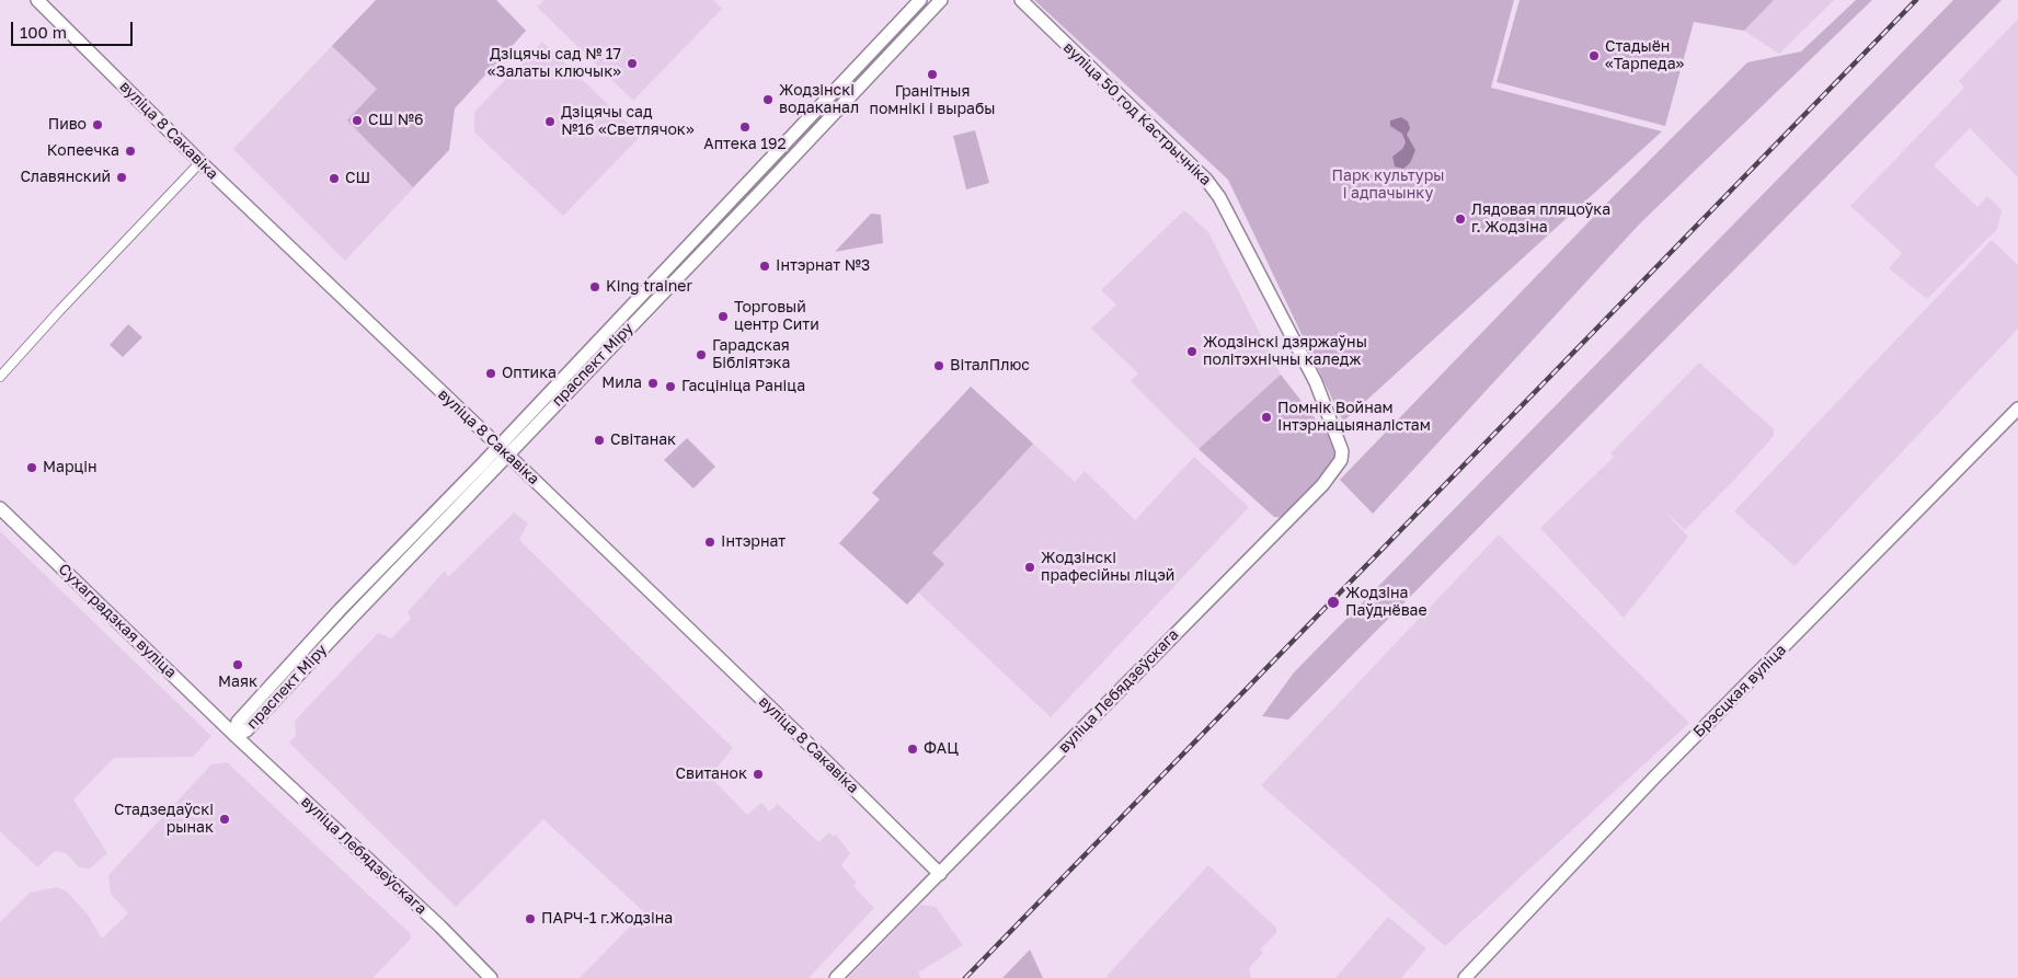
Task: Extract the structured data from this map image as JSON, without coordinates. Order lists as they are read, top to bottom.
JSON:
{
  "streets": {
    "main road": [
      "вуліца 50 год Кастрычніка",
      "вуліца 8 Сакавіка",
      "праспект Міру",
      "Сухаградзкая вуліца",
      "вуліца Лебядзеўскага",
      "Брэсцкая вуліца"
    ]
  },
  "crossings": [
    ["вуліца 50 год Кастрычніка", "вуліца Лебядзеўскага"],
    ["вуліца 8 Сакавіка", "праспект Міру"],
    ["вуліца 8 Сакавіка", "вуліца Лебядзеўскага"],
    ["праспект Міру", "Сухаградзкая вуліца"],
    ["праспект Міру", "вуліца Лебядзеўскага"],
    ["Сухаградзкая вуліца", "вуліца Лебядзеўскага"]
  ],
  "parks": ["Парк культуры і адпачынку"],
  "places": [
    "Стадыён «Тарпеда»",
    "Дзіцячы сад № 17 «Залаты ключык»",
    "Гранітныя помнікі і вырабы",
    "Жодзінскі водаканал",
    "СШ №6",
    "Дзіцячы сад №16 «Светлячок»",
    "Пиво",
    "Аптека 192",
    "Копеечка",
    "Славянский",
    "СШ",
    "Лядовая пляцоўка г. Жодзіна",
    "Інтэрнат №3",
    "King trainer",
    "Торговый центр Сити",
    "Жодзінскі дзяржаўны політэхнічны каледж",
    "Гарадская Бібліятэка",
    "ВіталПлюс",
    "Оптика",
    "Мила",
    "Гасцініца Раніца",
    "Помнік Войнам Інтэрнацыяналістам",
    "Світанак",
    "Марцін",
    "Інтэрнат",
    "Жодзінскі прафесійны ліцэй",
    "Жодзіна Паўднёвае",
    "Маяк",
    "ФАЦ",
    "Свитанок",
    "Стадзедаўскі рынак",
    "ПАРЧ-1 г.Жодзіна"
  ],
  "scale_bar": "100 m"
}
